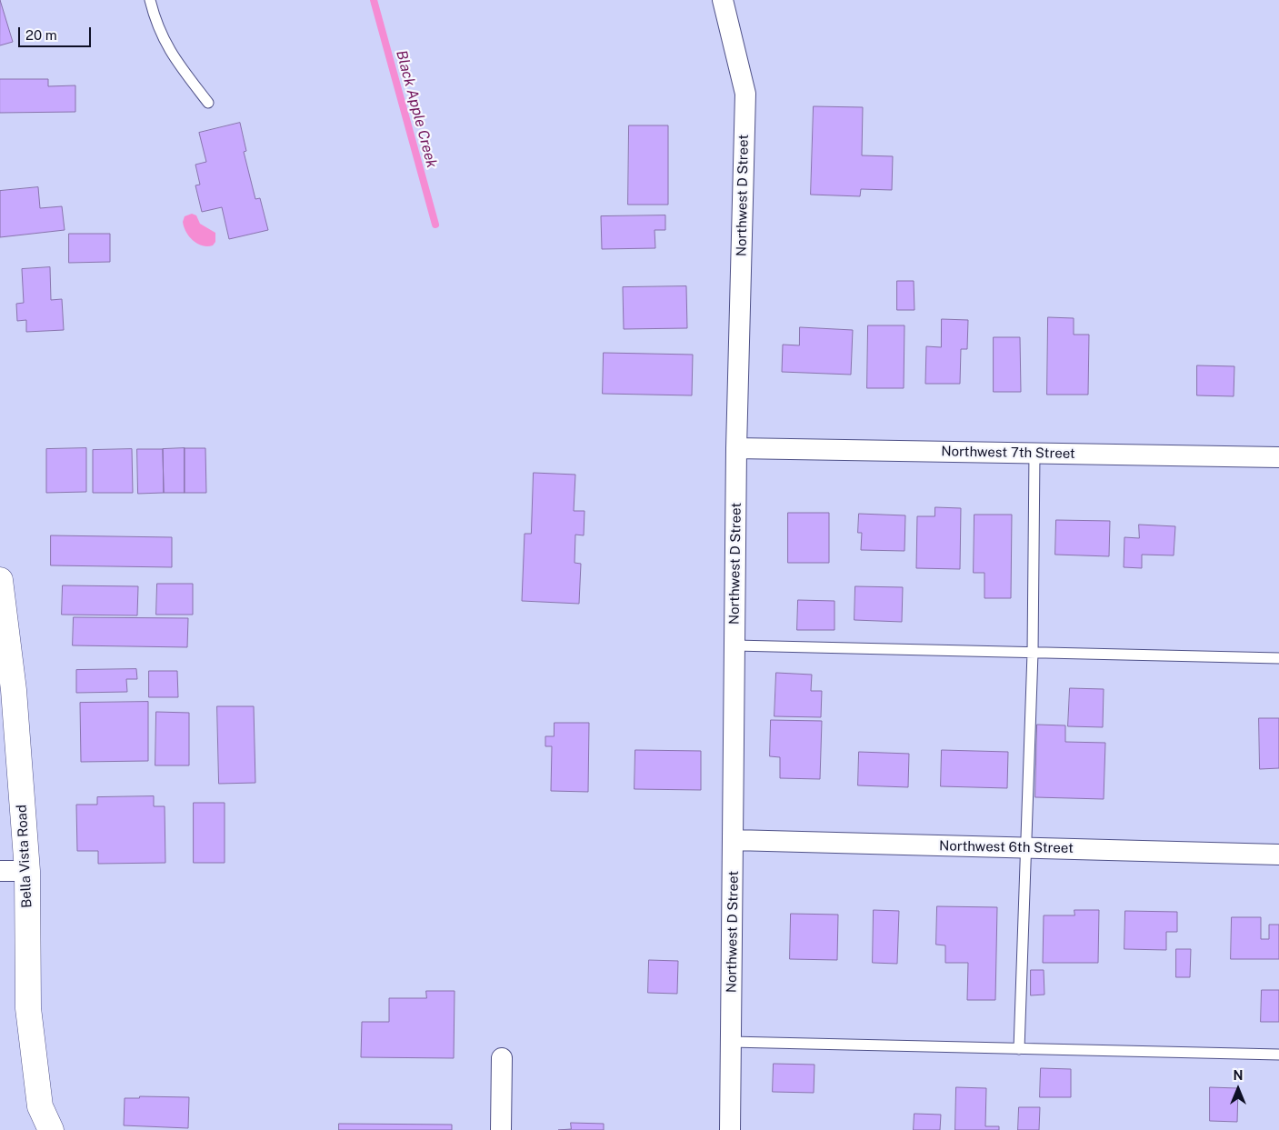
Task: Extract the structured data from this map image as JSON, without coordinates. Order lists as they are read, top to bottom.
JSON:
{
  "streets": {
    "street": [
      "Northwest D Street",
      "Northwest 7th Street",
      "Northwest 6th Street",
      "Bella Vista Road"
    ]
  },
  "crossings": [
    ["Northwest D Street", "Northwest 7th Street"],
    ["Northwest D Street", "Northwest 6th Street"]
  ],
  "water": ["Black Apple Creek"],
  "scale_bar": "20 m",
  "north": "top"
}
